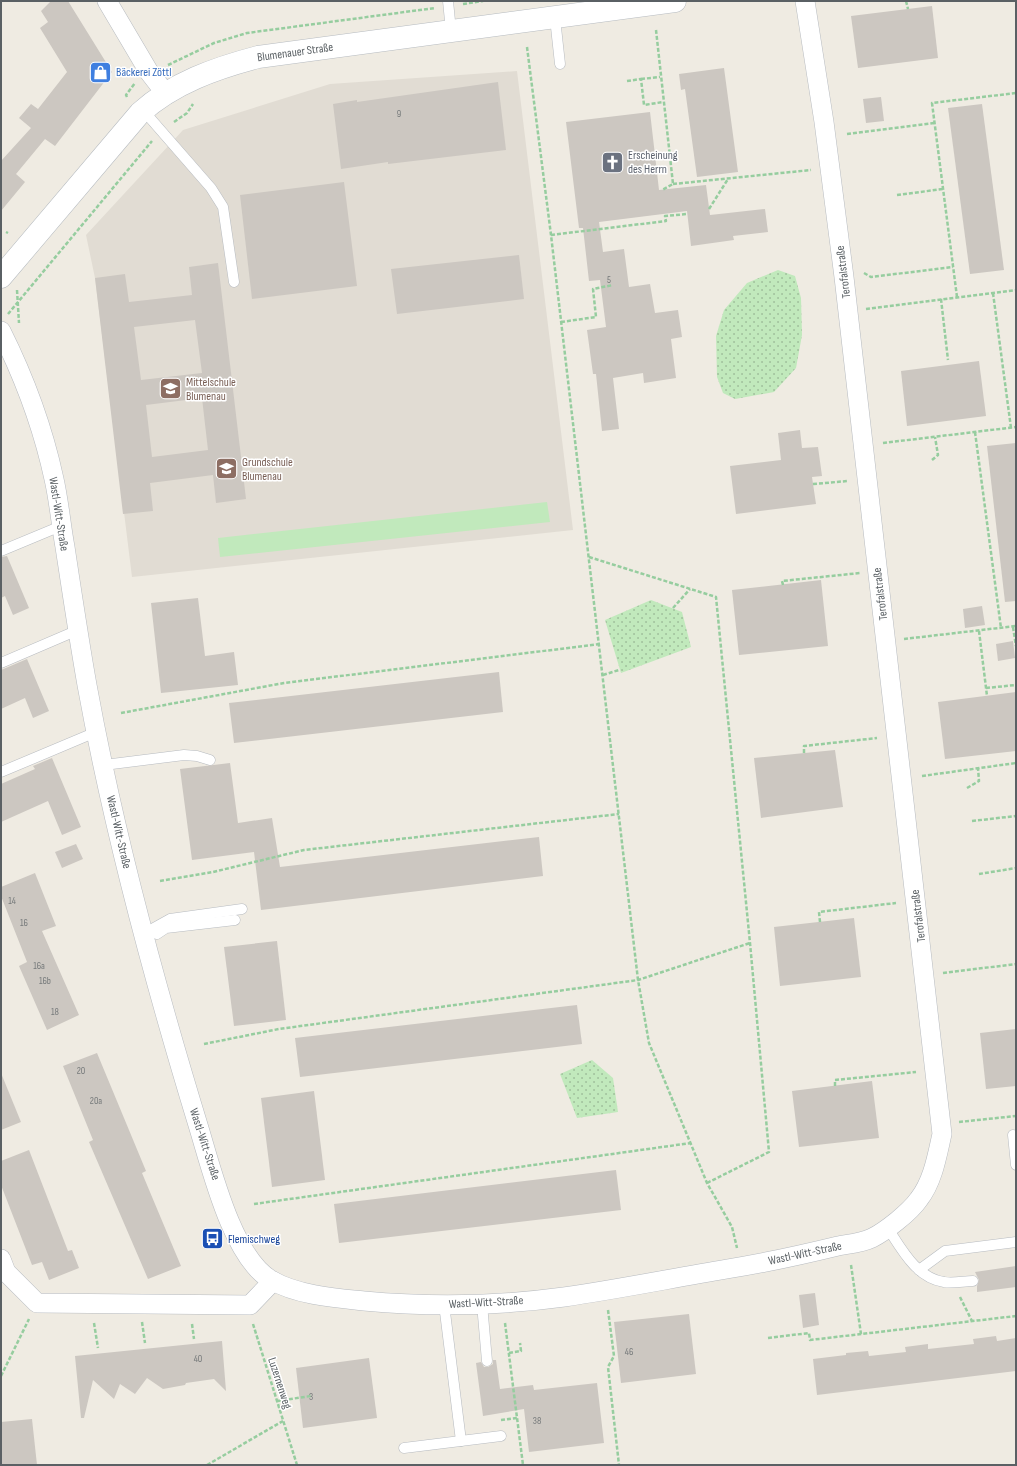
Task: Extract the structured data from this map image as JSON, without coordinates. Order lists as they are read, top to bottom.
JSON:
{
  "streets": {
    "street": ["Blumenauer Straße", "Terofalstraße", "Wastl-Witt-Straße"],
    "path": ["Luzernenweg"]
  },
  "crossings": [
    ["Terofalstraße", "Wastl-Witt-Straße"]
  ],
  "places": {
    "shop": ["Bäckerei Zöttl"],
    "church": ["Erscheinung des Herrn"],
    "school or university": ["Mittelschule Blumenau", "Grundschule Blumenau"],
    "bus stop": ["Flemischweg"]
  },
  "house_numbers": [
    "9",
    "5",
    "14",
    "16",
    "16a",
    "16b",
    "18",
    "20",
    "20a",
    "46",
    "40",
    "3",
    "38"
  ]
}
